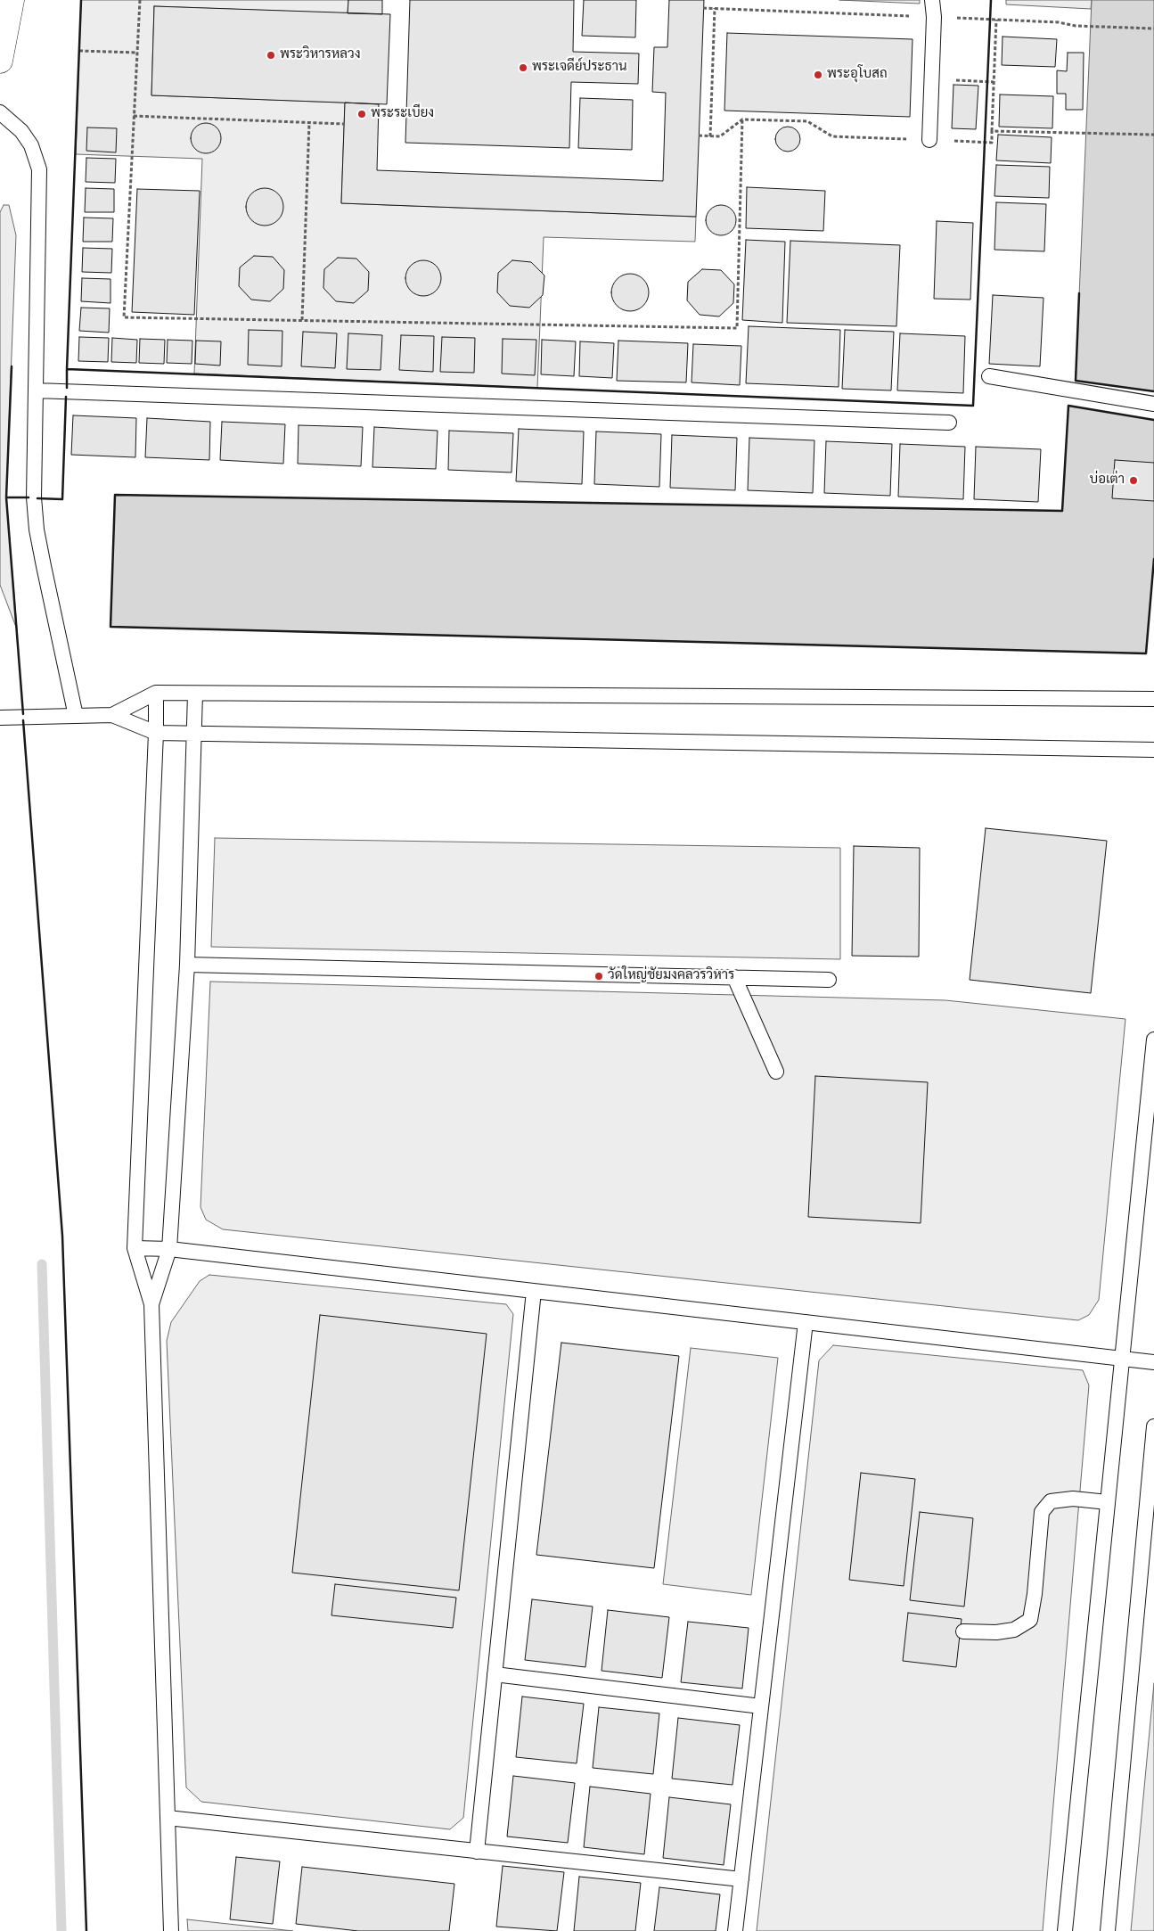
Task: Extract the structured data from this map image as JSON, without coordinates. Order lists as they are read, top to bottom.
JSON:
{
  "places": [
    "พระวิหารหลวง",
    "พระเจดีย์ประธาน",
    "พระอุโบสถ",
    "พระระเบียง",
    "บ่อเต่า",
    "วัดใหญ่ชัยมงคลวรวิหาร"
  ]
}
